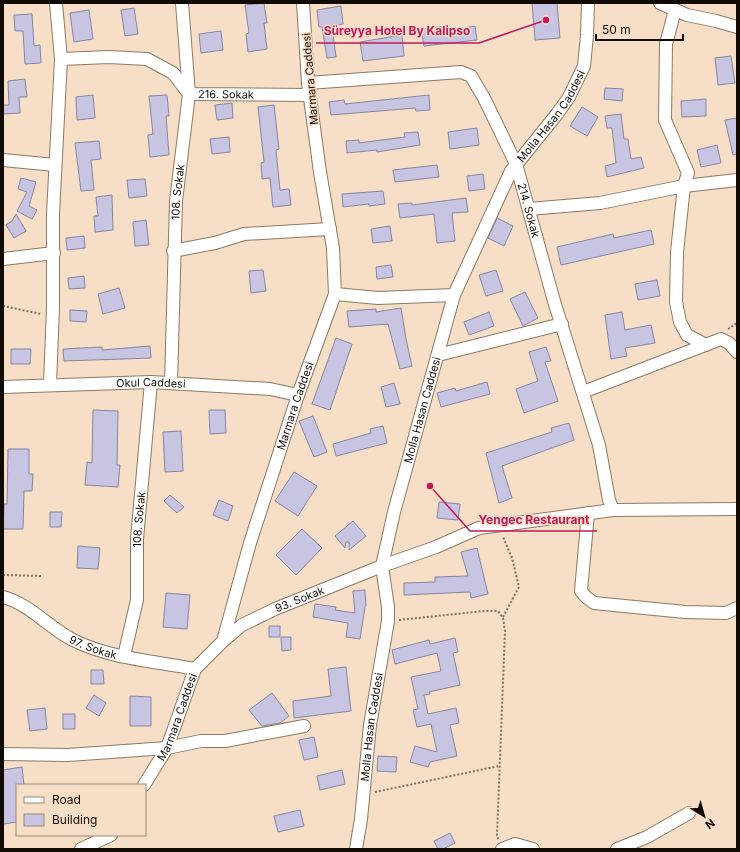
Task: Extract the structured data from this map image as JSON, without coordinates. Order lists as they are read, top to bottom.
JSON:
{
  "streets": {
    "street": [
      "Marmara Caddesi",
      "216. Sokak",
      "Molla Hasan Caddesi",
      "108. Sokak",
      "214. Sokak",
      "Okul Caddesi",
      "93. Sokak",
      "97. Sokak"
    ]
  },
  "crossings": [
    ["Marmara Caddesi", "216. Sokak"],
    ["Marmara Caddesi", "214. Sokak"],
    ["Marmara Caddesi", "Okul Caddesi"],
    ["Marmara Caddesi", "93. Sokak"],
    ["Marmara Caddesi", "97. Sokak"],
    ["216. Sokak", "108. Sokak"],
    ["Molla Hasan Caddesi", "214. Sokak"],
    ["Molla Hasan Caddesi", "93. Sokak"],
    ["108. Sokak", "Okul Caddesi"],
    ["108. Sokak", "97. Sokak"],
    ["214. Sokak", "93. Sokak"]
  ],
  "places": ["Süreyya Hotel By Kalipso", "Yengec Restaurant"],
  "legend": ["Road", "Building"],
  "scale_bar": "50 m",
  "north": "bottom right"
}
